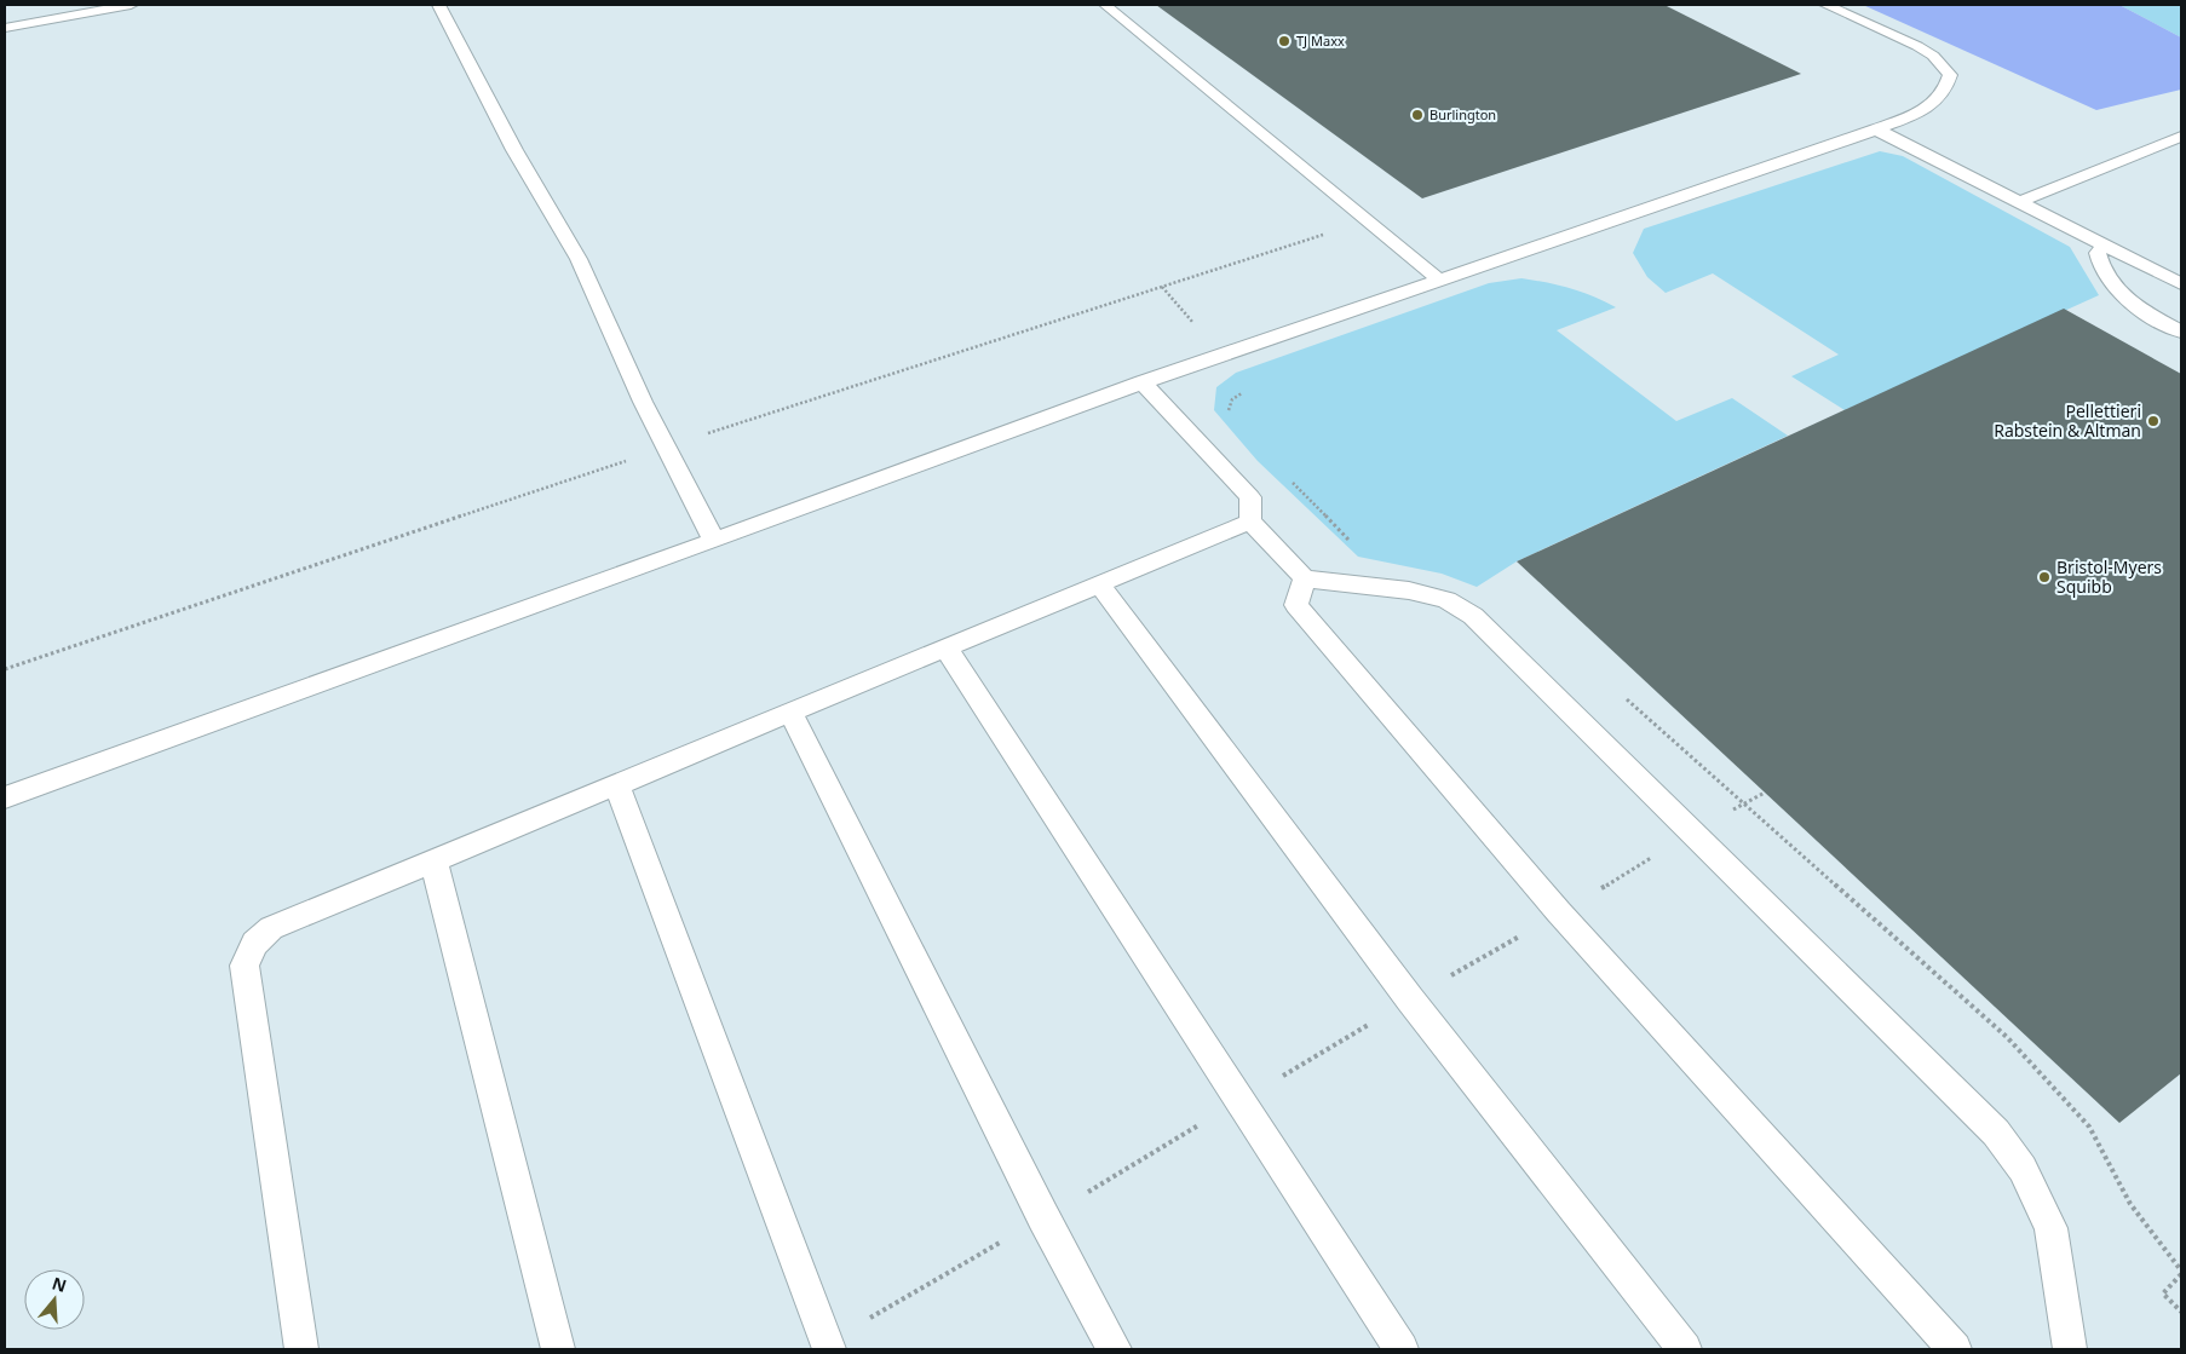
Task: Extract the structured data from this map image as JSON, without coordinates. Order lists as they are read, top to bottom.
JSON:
{
  "places": [
    "TJ Maxx",
    "Burlington",
    "Pellettieri Rabstein & Altman",
    "Bristol-Myers Squibb"
  ],
  "north": "top"
}
